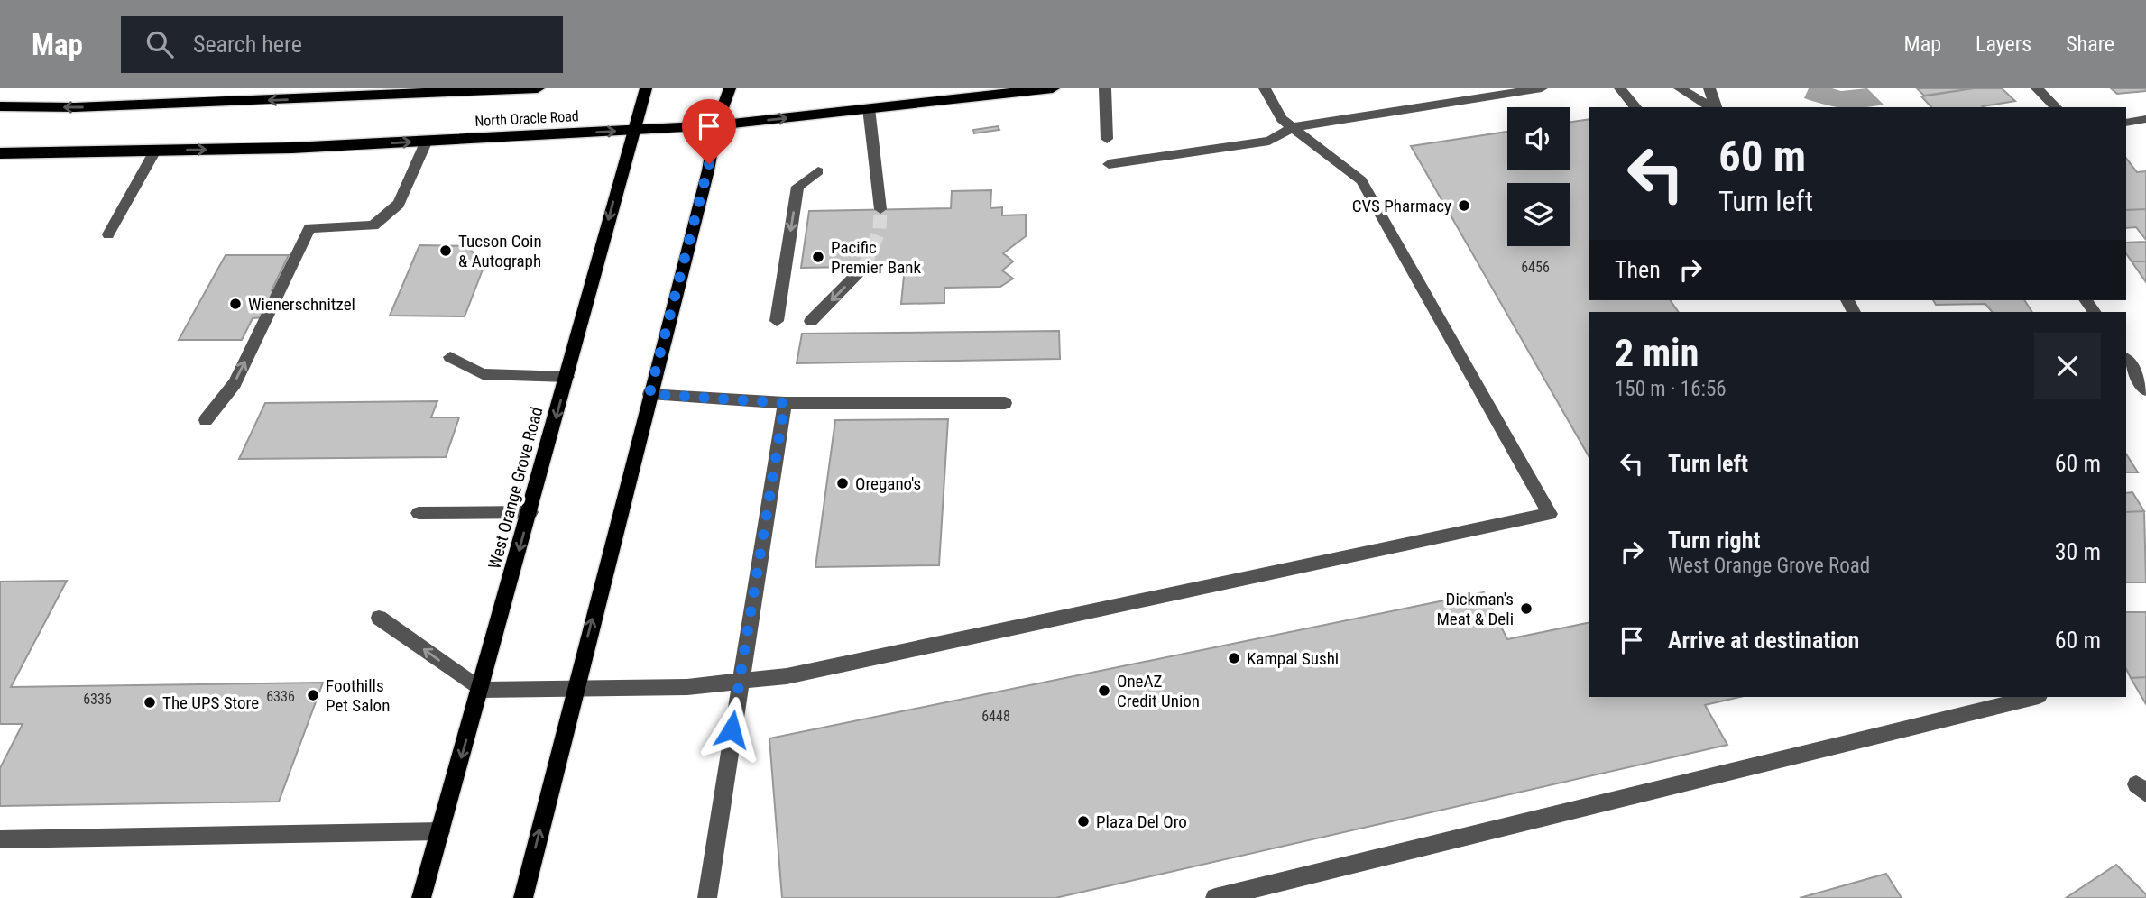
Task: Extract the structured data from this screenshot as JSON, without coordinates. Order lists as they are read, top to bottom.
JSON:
{
  "streets": {
    "highway": ["North Oracle Road"],
    "main road": ["West Orange Grove Road"]
  },
  "crossings": [
    ["North Oracle Road", "West Orange Grove Road"]
  ],
  "places": [
    "CVS Pharmacy",
    "Tucson Coin & Autograph",
    "Pacific Premier Bank",
    "Wienerschnitzel",
    "Oregano's",
    "Dickman's Meat & Deli",
    "Kampai Sushi",
    "OneAZ Credit Union",
    "Foothills Pet Salon",
    "The UPS Store",
    "Plaza Del Oro"
  ],
  "house_numbers": [
    "6456",
    "6336",
    "6336",
    "6448"
  ],
  "page": {
    "header": "Map",
    "search": "Search here",
    "nav": ["Map", "Layers", "Share"],
    "turn": ["60 m", "Turn left"],
    "then": "Then",
    "heading": ["2 min", "150 m · 16:56"],
    "list": [
      {
        "name": "Turn left",
        "value": "60 m"
      },
      {
        "name": "Turn right",
        "note": "West Orange Grove Road",
        "value": "30 m"
      },
      {
        "name": "Arrive at destination",
        "value": "60 m"
      }
    ]
  }
}
